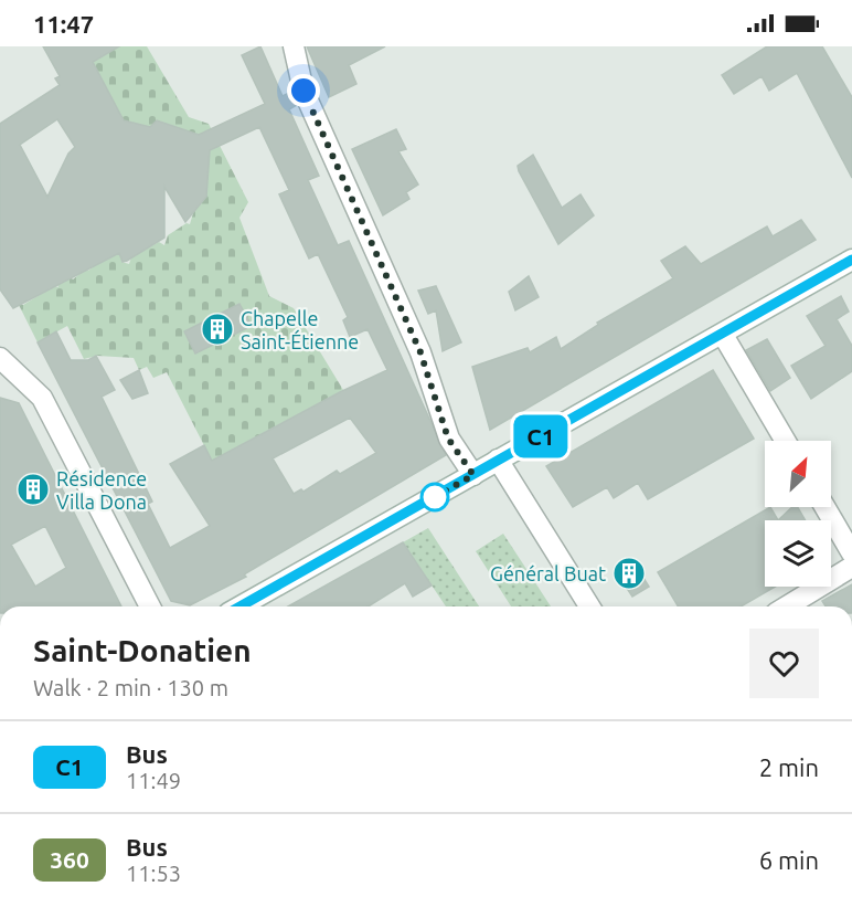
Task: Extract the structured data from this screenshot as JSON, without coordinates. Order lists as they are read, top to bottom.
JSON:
{
  "places": {
    "building": ["Chapelle Saint-Étienne", "Résidence Villa Dona", "Général Buat"]
  },
  "lines": ["bus line C1"],
  "north": "top right",
  "page": {
    "status": "11:47",
    "on_map": "C1",
    "heading": ["Saint-Donatien", "Walk · 2 min · 130 m"],
    "list": [
      {
        "mark": "C1",
        "name": "Bus",
        "note": "11:49",
        "value": "2 min"
      },
      {
        "mark": "360",
        "name": "Bus",
        "note": "11:53",
        "value": "6 min"
      }
    ]
  }
}
